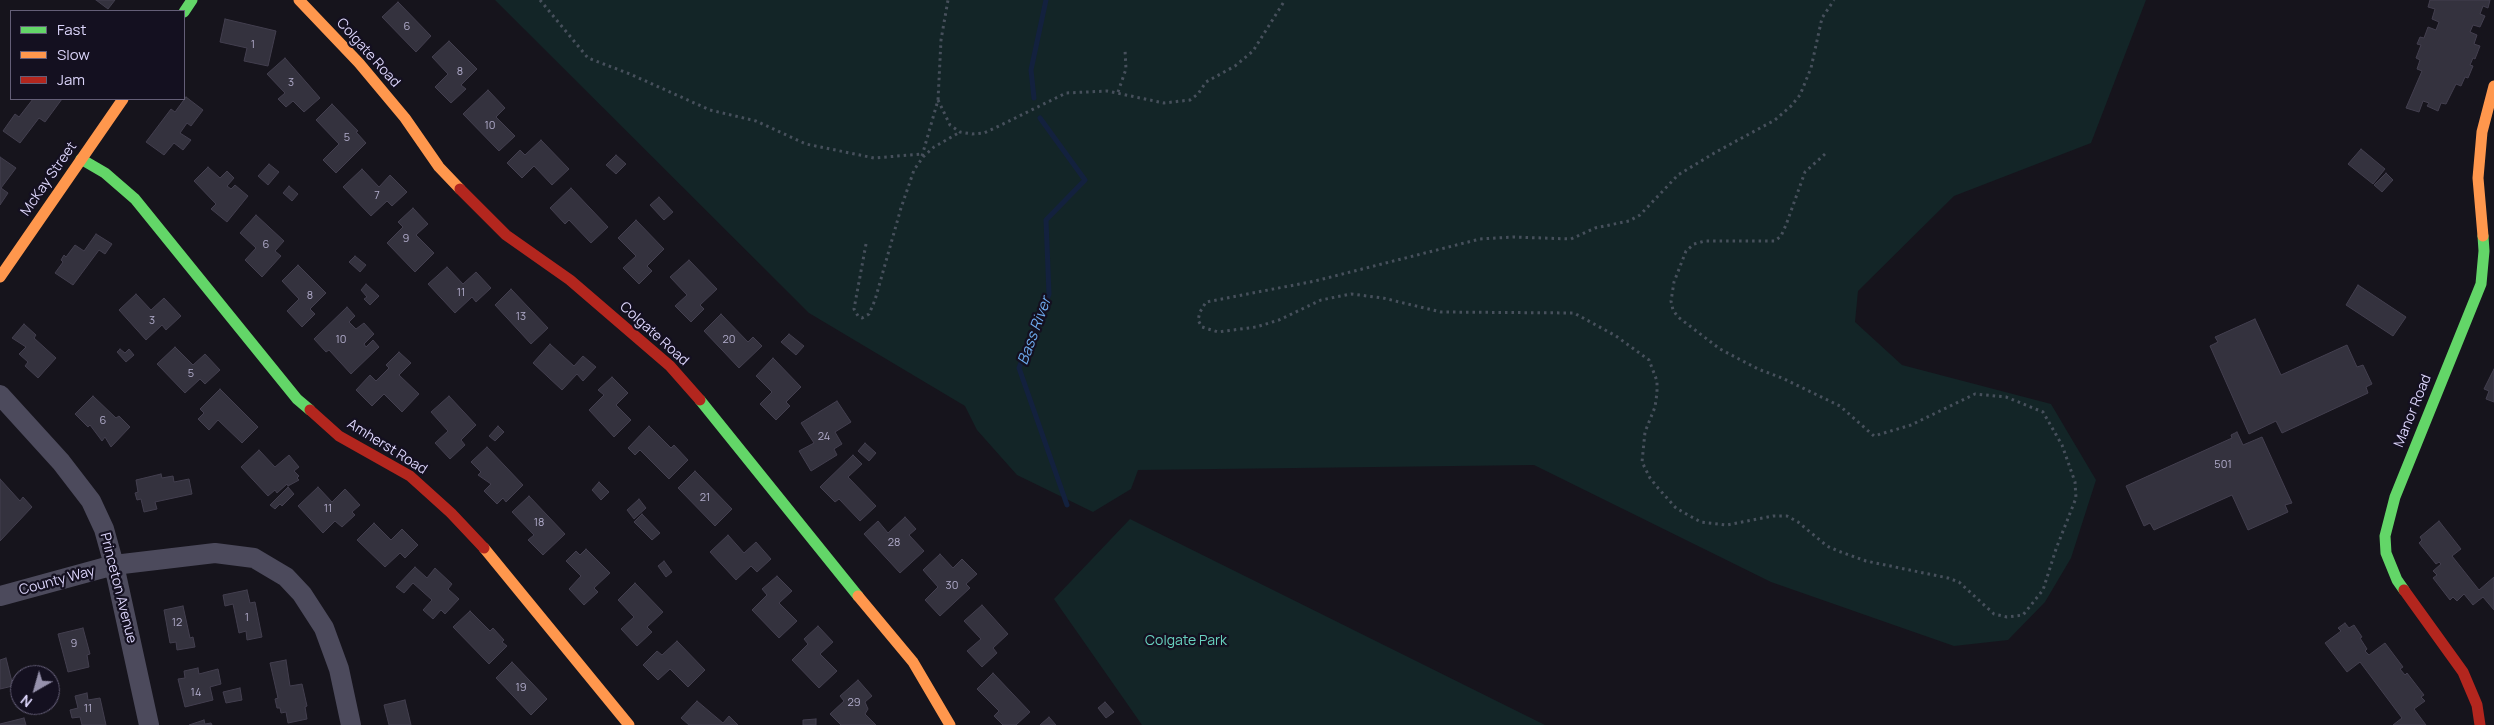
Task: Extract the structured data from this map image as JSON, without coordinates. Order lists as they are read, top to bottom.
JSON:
{
  "streets": {
    "street": [
      "Colgate Road",
      "McKay Street",
      "Manor Road",
      "Amherst Road",
      "County Way",
      "Princeton Avenue"
    ]
  },
  "crossings": [
    ["McKay Street", "Amherst Road"],
    ["County Way", "Princeton Avenue"]
  ],
  "water": ["Bass River"],
  "parks": ["Colgate Park"],
  "house_numbers": [
    "6",
    "1",
    "8",
    "3",
    "10",
    "5",
    "7",
    "9",
    "6",
    "11",
    "8",
    "13",
    "3",
    "10",
    "20",
    "5",
    "6",
    "24",
    "501",
    "21",
    "11",
    "18",
    "28",
    "30",
    "1",
    "12",
    "9",
    "19",
    "14",
    "29",
    "11"
  ],
  "legend": ["Fast", "Slow", "Jam"],
  "north": "bottom left"
}
